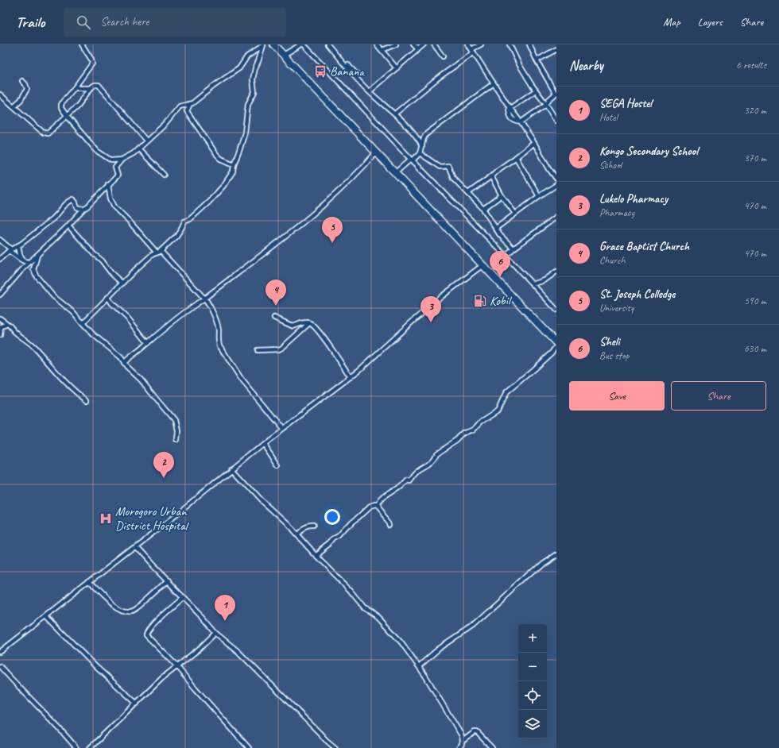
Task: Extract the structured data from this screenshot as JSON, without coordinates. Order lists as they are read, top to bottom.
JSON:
{
  "places": {
    "bus stop": ["Banana"],
    "fuel station": ["Kobil"],
    "hospital": ["Morogoro Urban District Hospital"]
  },
  "page": {
    "header": "Trailo",
    "search": "Search here",
    "nav": ["Map", "Layers", "Share"],
    "heading": ["Nearby", "6 results"],
    "list": [
      {
        "mark": "1",
        "name": "SEGA Hostel",
        "note": "Hotel",
        "value": "320 m"
      },
      {
        "mark": "2",
        "name": "Kongo Secondary School",
        "note": "School",
        "value": "370 m"
      },
      {
        "mark": "3",
        "name": "Lukelo Pharmacy",
        "note": "Pharmacy",
        "value": "470 m"
      },
      {
        "mark": "4",
        "name": "Grace Baptist Church",
        "note": "Church",
        "value": "470 m"
      },
      {
        "mark": "5",
        "name": "St. Joseph Colledge",
        "note": "University",
        "value": "590 m"
      },
      {
        "mark": "6",
        "name": "Sheli",
        "note": "Bus stop",
        "value": "630 m"
      }
    ],
    "pins": [
      "5",
      "6",
      "4",
      "3",
      "2",
      "1"
    ],
    "buttons": ["Save", "Share"],
    "map_buttons": ["+", "−"]
  }
}
